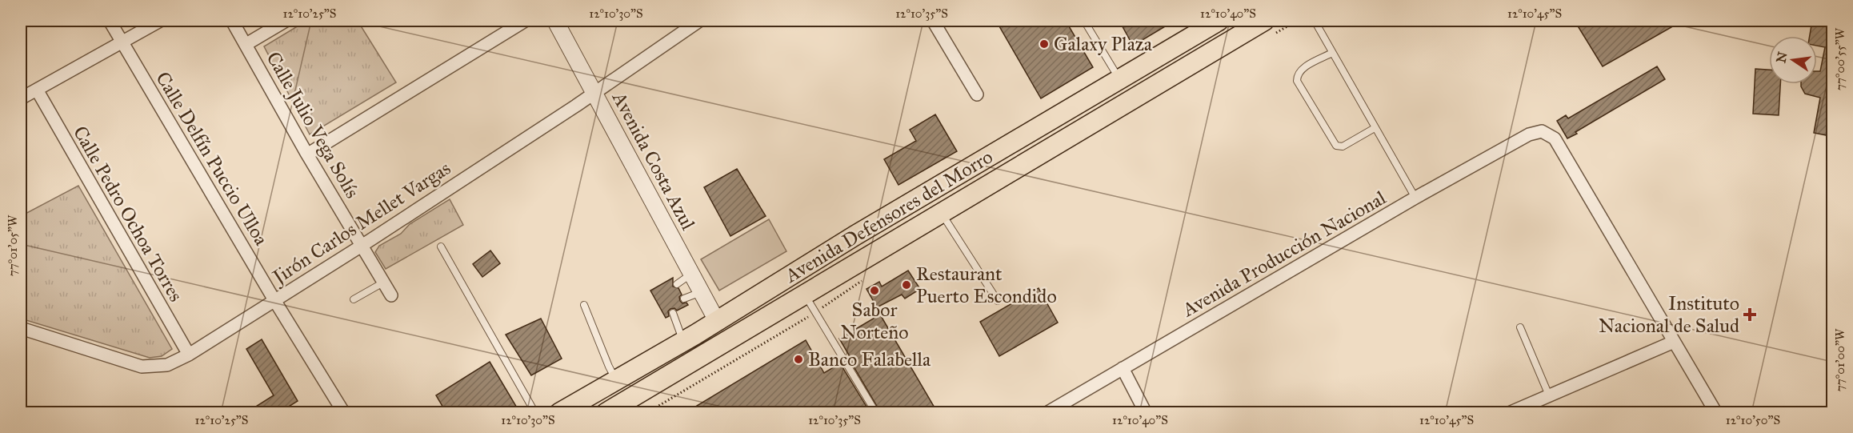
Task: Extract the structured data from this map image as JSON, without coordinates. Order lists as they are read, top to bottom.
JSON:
{
  "streets": {
    "main road": ["Avenida Defensores del Morro"],
    "street": [
      "Calle Julio Vega Solís",
      "Calle Delfín Puccio Ulloa",
      "Avenida Costa Azul",
      "Calle Pedro Ochoa Torres",
      "Jirón Carlos Mellet Vargas",
      "Avenida Producción Nacional"
    ]
  },
  "crossings": [
    ["Calle Julio Vega Solís", "Jirón Carlos Mellet Vargas"],
    ["Calle Delfín Puccio Ulloa", "Jirón Carlos Mellet Vargas"],
    ["Avenida Costa Azul", "Avenida Defensores del Morro"],
    ["Avenida Costa Azul", "Jirón Carlos Mellet Vargas"],
    ["Calle Pedro Ochoa Torres", "Jirón Carlos Mellet Vargas"]
  ],
  "places": {
    "other": [
      "Galaxy Plaza",
      "Restaurant Puerto Escondido",
      "Sabor Norteño",
      "Banco Falabella"
    ],
    "health": ["Instituto Nacional de Salud"]
  },
  "north": "left",
  "coordinates": [
    "12°10'25\"S",
    "12°10'30\"S",
    "12°10'35\"S",
    "12°10'40\"S",
    "12°10'45\"S",
    "77°00'55\"W",
    "77°01'05\"W",
    "77°01'00\"W",
    "12°10'50\"S"
  ]
}
